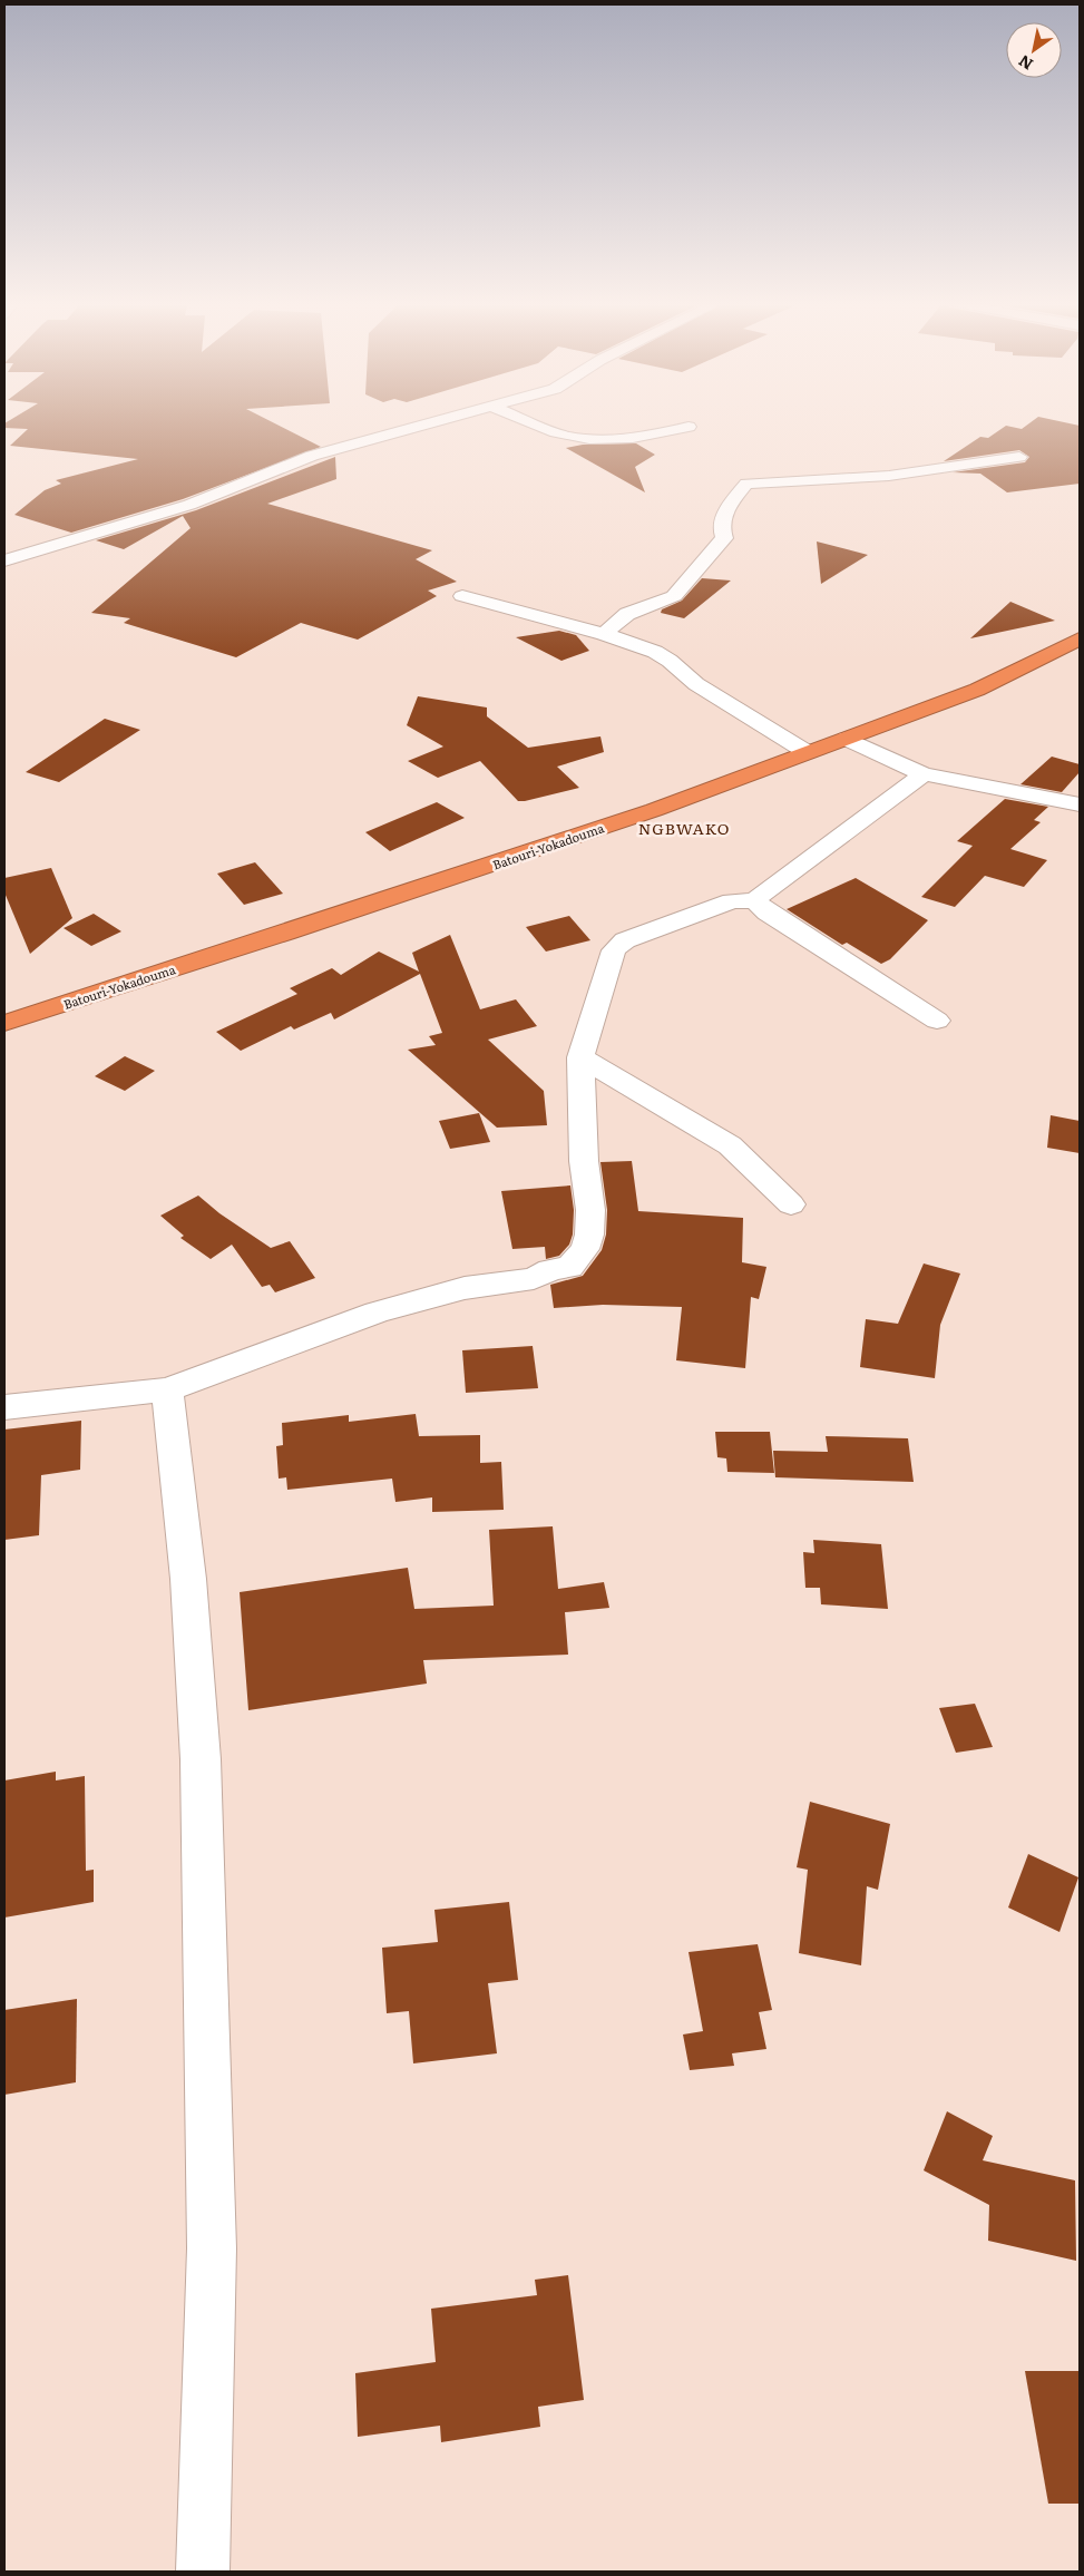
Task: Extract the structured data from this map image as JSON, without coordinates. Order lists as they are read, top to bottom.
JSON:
{
  "streets": {
    "highway": ["Batouri-Yokadouma"]
  },
  "districts": ["NGBWAKO"],
  "north": "bottom left"
}
